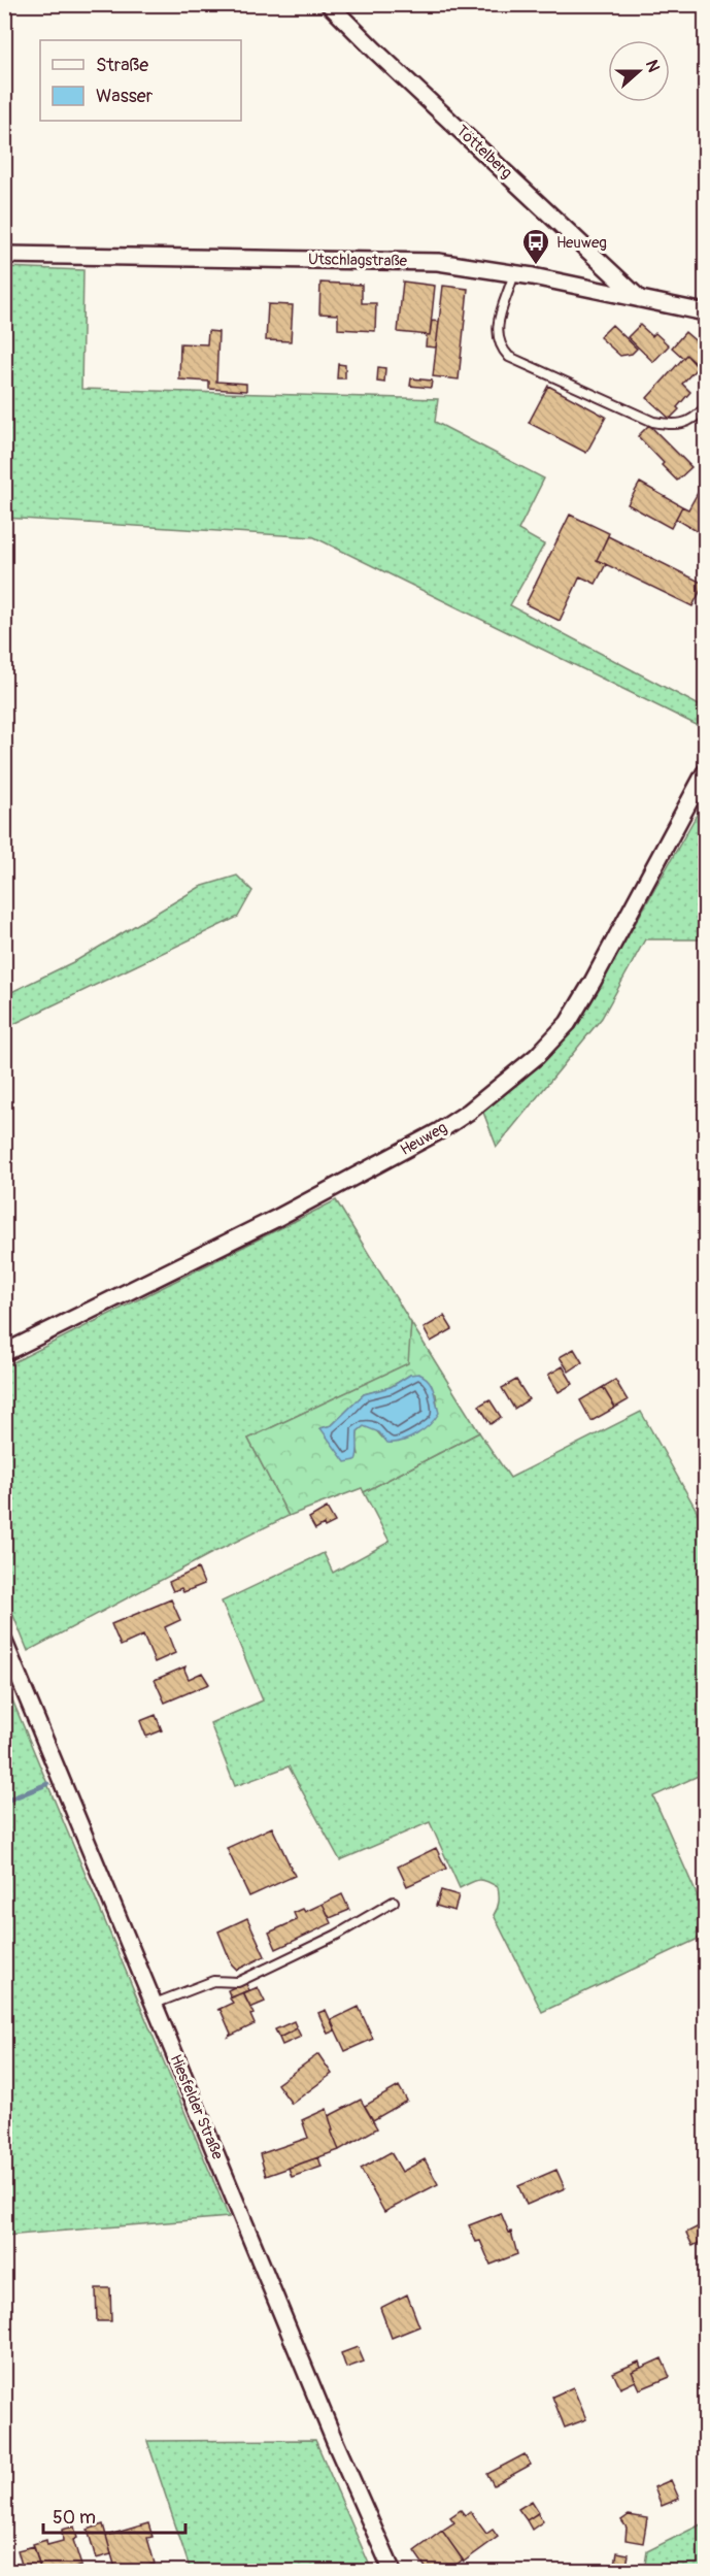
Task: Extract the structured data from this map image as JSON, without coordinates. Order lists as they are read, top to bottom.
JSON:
{
  "streets": {
    "street": [
      "Töttelberg",
      "Utschlagstraße",
      "Heuweg",
      "Hiesfelder Straße"
    ]
  },
  "crossings": [
    ["Töttelberg", "Utschlagstraße"]
  ],
  "places": {
    "bus stop": ["Heuweg"]
  },
  "legend": ["Straße", "Wasser"],
  "scale_bar": "50 m",
  "north": "right"
}
